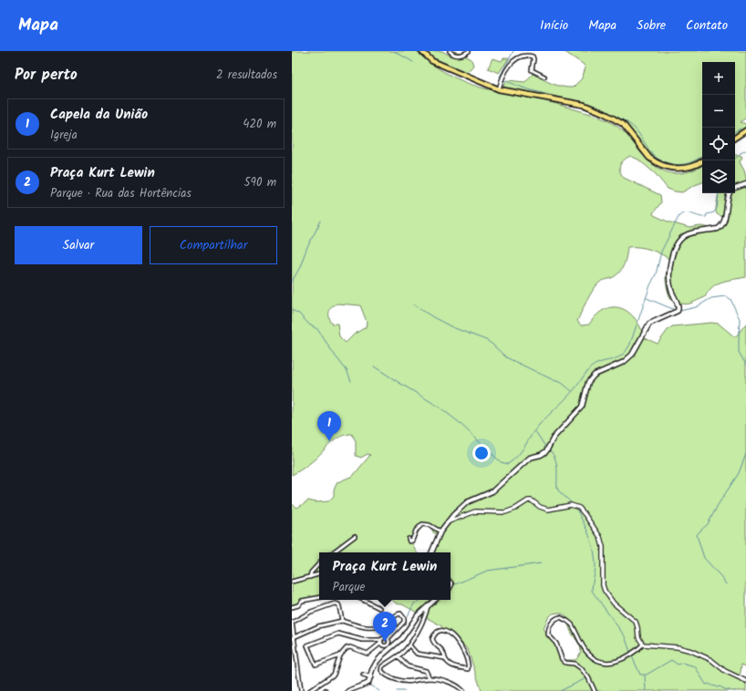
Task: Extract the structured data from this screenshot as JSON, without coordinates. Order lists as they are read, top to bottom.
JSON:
{
  "page": {
    "header": "Mapa",
    "nav": [
      "Início",
      "Mapa",
      "Sobre",
      "Contato"
    ],
    "heading": ["Por perto", "2 resultados"],
    "map_buttons": ["+", "−"],
    "list": [
      {
        "mark": "1",
        "name": "Capela da União",
        "note": "Igreja",
        "value": "420 m"
      },
      {
        "mark": "2",
        "name": "Praça Kurt Lewin",
        "note": "Parque · Rua das Hortências",
        "value": "590 m"
      }
    ],
    "buttons": ["Salvar", "Compartilhar"],
    "pins": ["1", "2"],
    "popup": ["Praça Kurt Lewin", "Parque"]
  }
}
